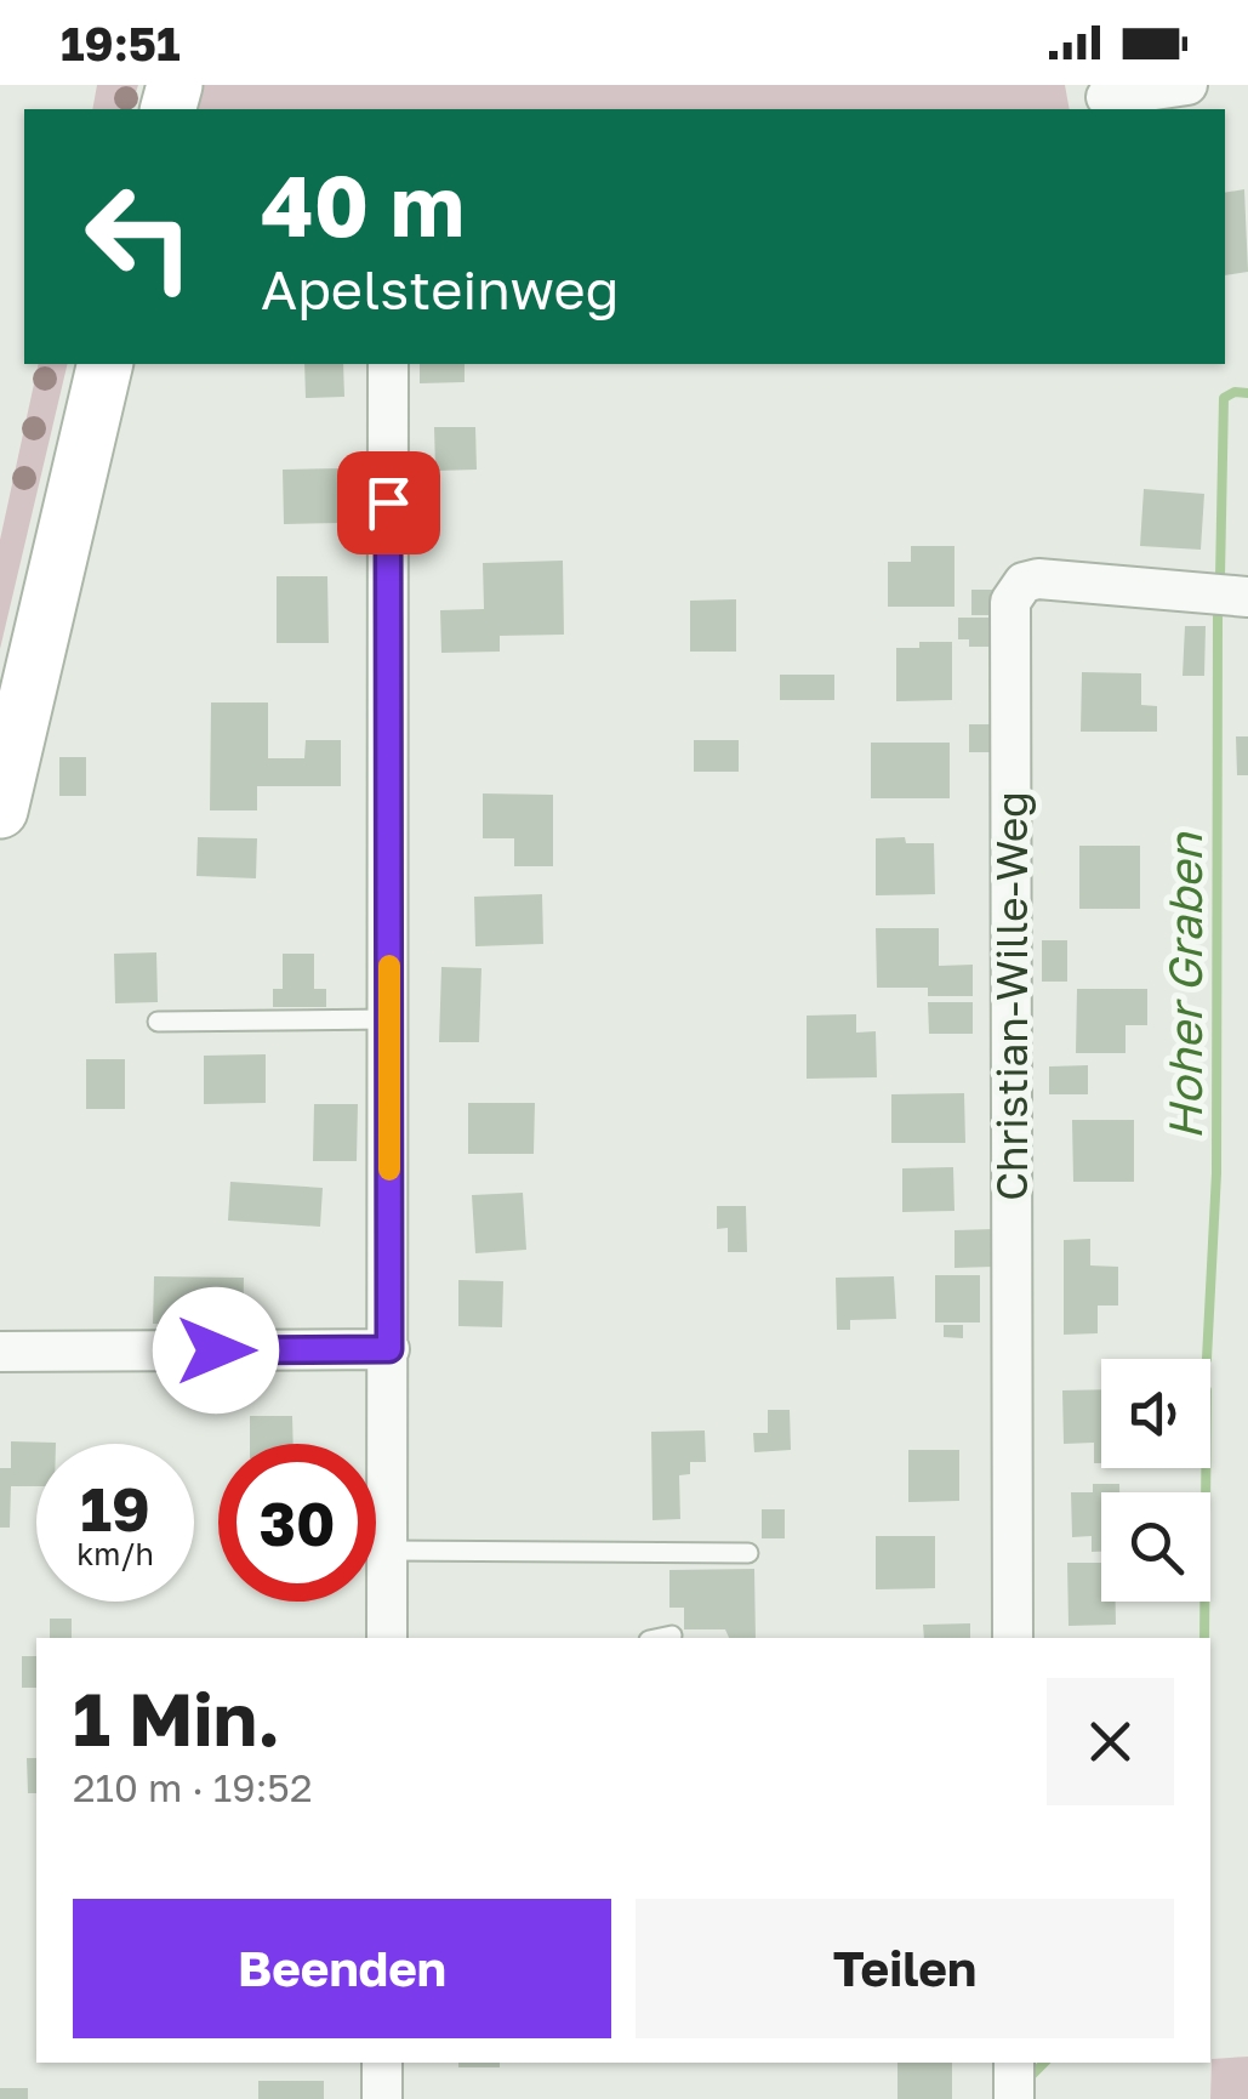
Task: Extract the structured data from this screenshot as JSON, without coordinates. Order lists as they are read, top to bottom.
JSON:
{
  "streets": {
    "street": ["Christian-Wille-Weg"]
  },
  "water": ["Hoher Graben"],
  "page": {
    "status": "19:51",
    "turn": ["40 m", "Apelsteinweg"],
    "speed": "19 km/h",
    "limit": "30",
    "heading": ["1 Min.", "210 m · 19:52"],
    "buttons": ["Beenden", "Teilen"]
  }
}
